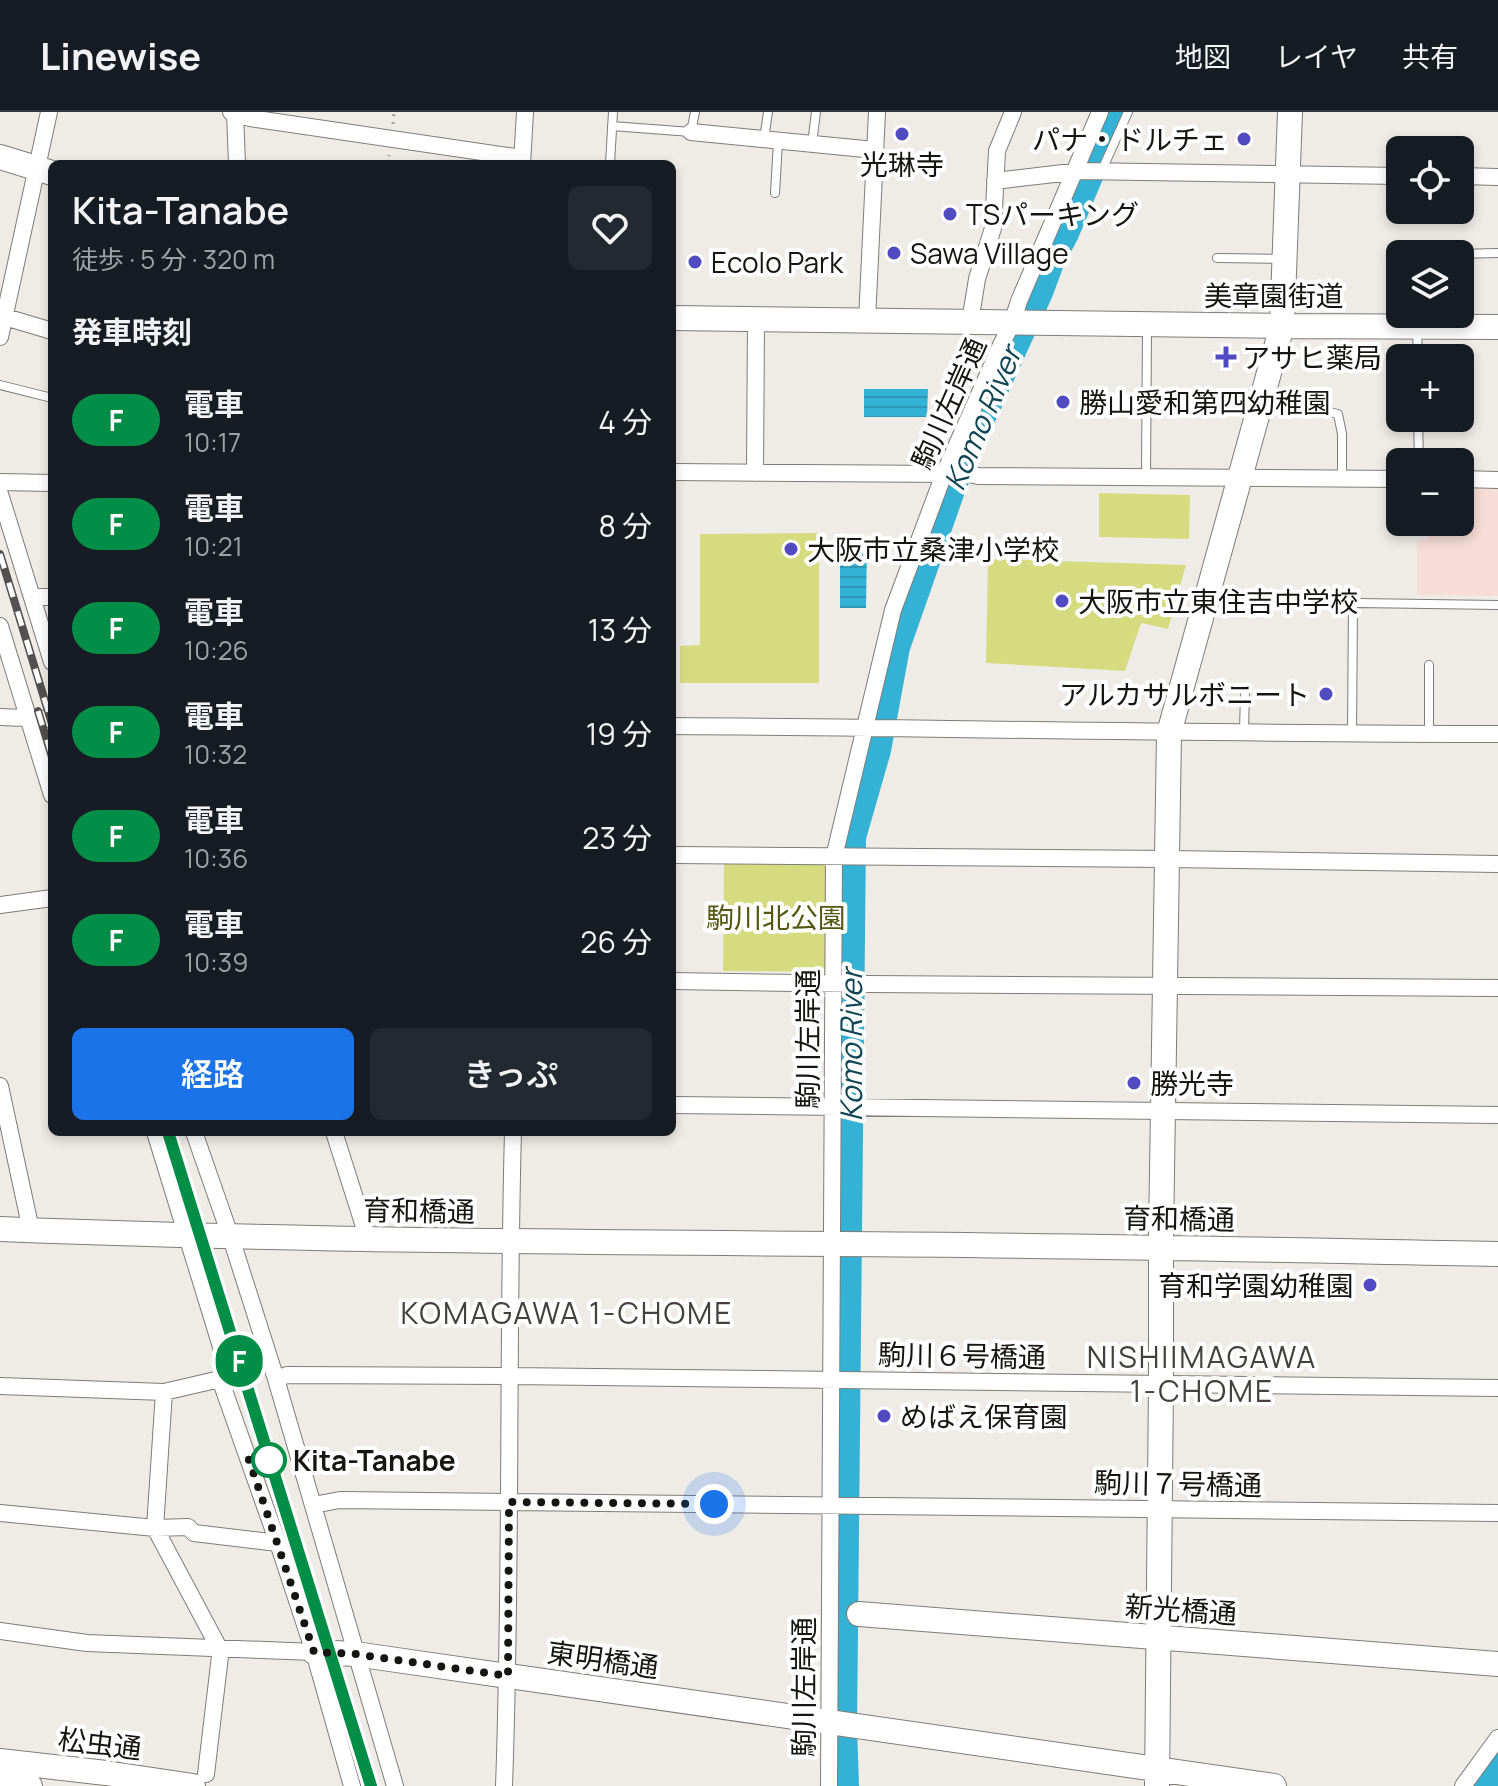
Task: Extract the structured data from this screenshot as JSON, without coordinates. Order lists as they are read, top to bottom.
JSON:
{
  "streets": {
    "street": [
      "美章園街道",
      "駒川左岸通",
      "育和橋通",
      "駒川６号橋通",
      "駒川７号橋通",
      "新光橋通",
      "東明橋通",
      "松虫通"
    ]
  },
  "crossings": [
    ["美章園街道", "駒川左岸通"],
    ["駒川左岸通", "育和橋通"],
    ["駒川左岸通", "駒川６号橋通"],
    ["駒川左岸通", "駒川７号橋通"],
    ["駒川左岸通", "新光橋通"],
    ["駒川左岸通", "東明橋通"]
  ],
  "districts": ["KOMAGAWA 1-CHOME", "NISHIIMAGAWA 1-CHOME"],
  "water": ["Komo River"],
  "parks": ["駒川北公園"],
  "places": {
    "other": [
      "光琳寺",
      "パナ・ドルチェ",
      "TSパーキング",
      "Sawa Village",
      "Ecolo Park",
      "勝山愛和第四幼稚園",
      "大阪市立桑津小学校",
      "大阪市立東住吉中学校",
      "アルカサルボニート",
      "勝光寺",
      "育和学園幼稚園",
      "めばえ保育園",
      "Kita-Tanabe"
    ],
    "health": ["アサヒ薬局"]
  },
  "page": {
    "header": "Linewise",
    "nav": ["地図", "レイヤ", "共有"],
    "on_map": "F",
    "map_buttons": ["+", "−"],
    "heading": [
      ["Kita-Tanabe", "徒歩 · 5 分 · 320 m"],
      "発車時刻"
    ],
    "list": [
      {
        "mark": "F",
        "name": "電車",
        "note": "10:17",
        "value": "4 分"
      },
      {
        "mark": "F",
        "name": "電車",
        "note": "10:21",
        "value": "8 分"
      },
      {
        "mark": "F",
        "name": "電車",
        "note": "10:26",
        "value": "13 分"
      },
      {
        "mark": "F",
        "name": "電車",
        "note": "10:32",
        "value": "19 分"
      },
      {
        "mark": "F",
        "name": "電車",
        "note": "10:36",
        "value": "23 分"
      },
      {
        "mark": "F",
        "name": "電車",
        "note": "10:39",
        "value": "26 分"
      }
    ],
    "buttons": ["経路", "きっぷ"]
  }
}
